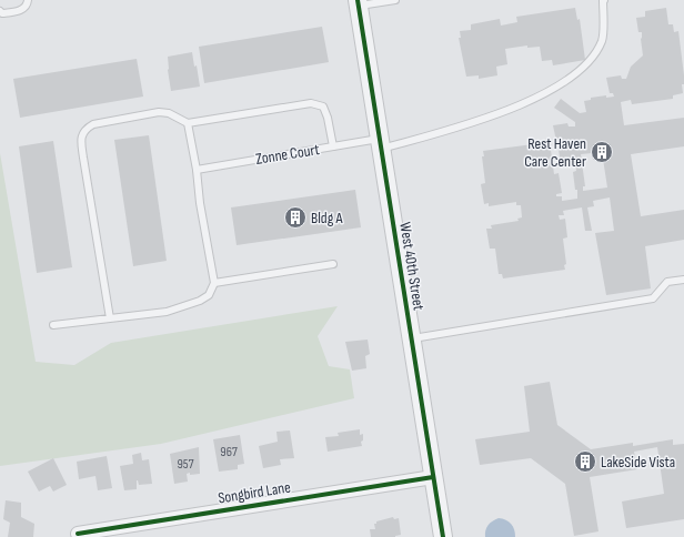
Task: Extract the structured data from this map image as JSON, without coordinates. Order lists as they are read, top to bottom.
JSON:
{
  "streets": {
    "street": ["West 40th Street", "Songbird Lane"],
    "lane": ["Zonne Court"]
  },
  "crossings": [
    ["Zonne Court", "West 40th Street"],
    ["West 40th Street", "Songbird Lane"]
  ],
  "places": {
    "building": ["Rest Haven Care Center", "Bldg A", "LakeSide Vista"]
  },
  "house_numbers": ["967", "957"]
}
